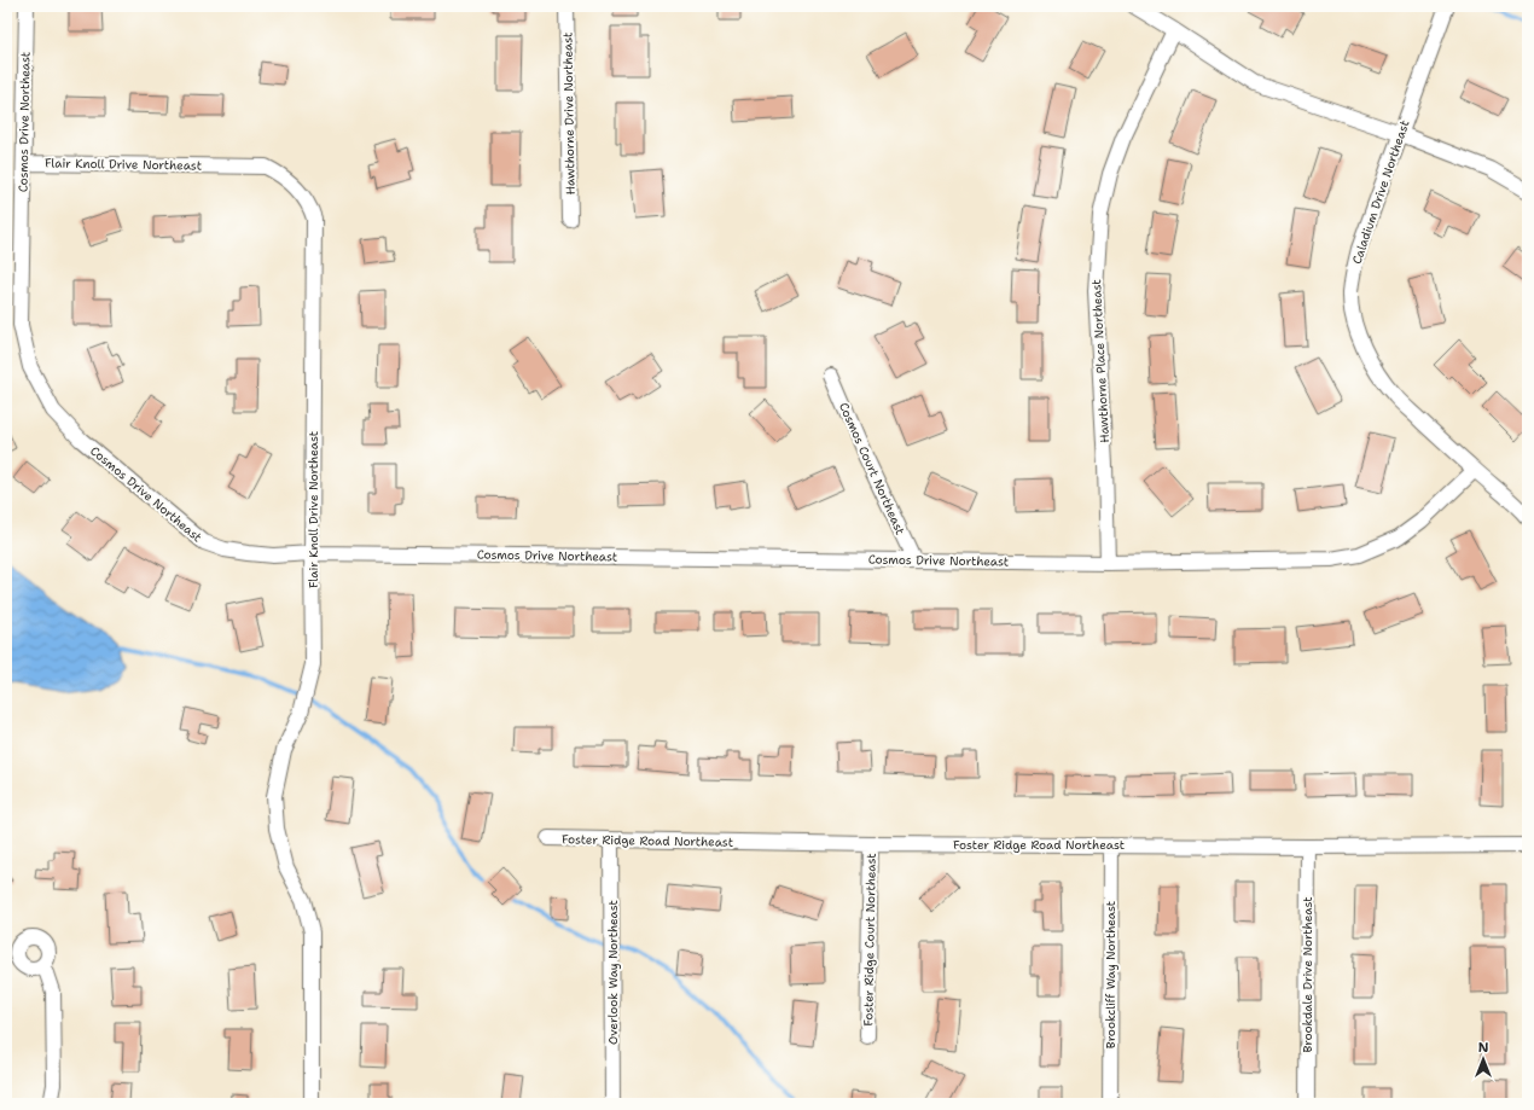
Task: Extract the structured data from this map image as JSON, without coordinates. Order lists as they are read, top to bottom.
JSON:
{
  "streets": {
    "street": [
      "Hawthorne Drive Northeast",
      "Cosmos Drive Northeast",
      "Flair Knoll Drive Northeast",
      "Caladium Drive Northeast",
      "Hawthorne Place Northeast",
      "Cosmos Court Northeast",
      "Foster Ridge Road Northeast",
      "Foster Ridge Court Northeast",
      "Overlook Way Northeast",
      "Brookcliff Way Northeast",
      "Brookdale Drive Northeast"
    ]
  },
  "crossings": [
    ["Cosmos Drive Northeast", "Flair Knoll Drive Northeast"],
    ["Cosmos Drive Northeast", "Caladium Drive Northeast"],
    ["Cosmos Drive Northeast", "Hawthorne Place Northeast"],
    ["Cosmos Drive Northeast", "Cosmos Court Northeast"],
    ["Foster Ridge Road Northeast", "Foster Ridge Court Northeast"],
    ["Foster Ridge Road Northeast", "Overlook Way Northeast"],
    ["Foster Ridge Road Northeast", "Brookcliff Way Northeast"],
    ["Foster Ridge Road Northeast", "Brookdale Drive Northeast"]
  ],
  "north": "top"
}
